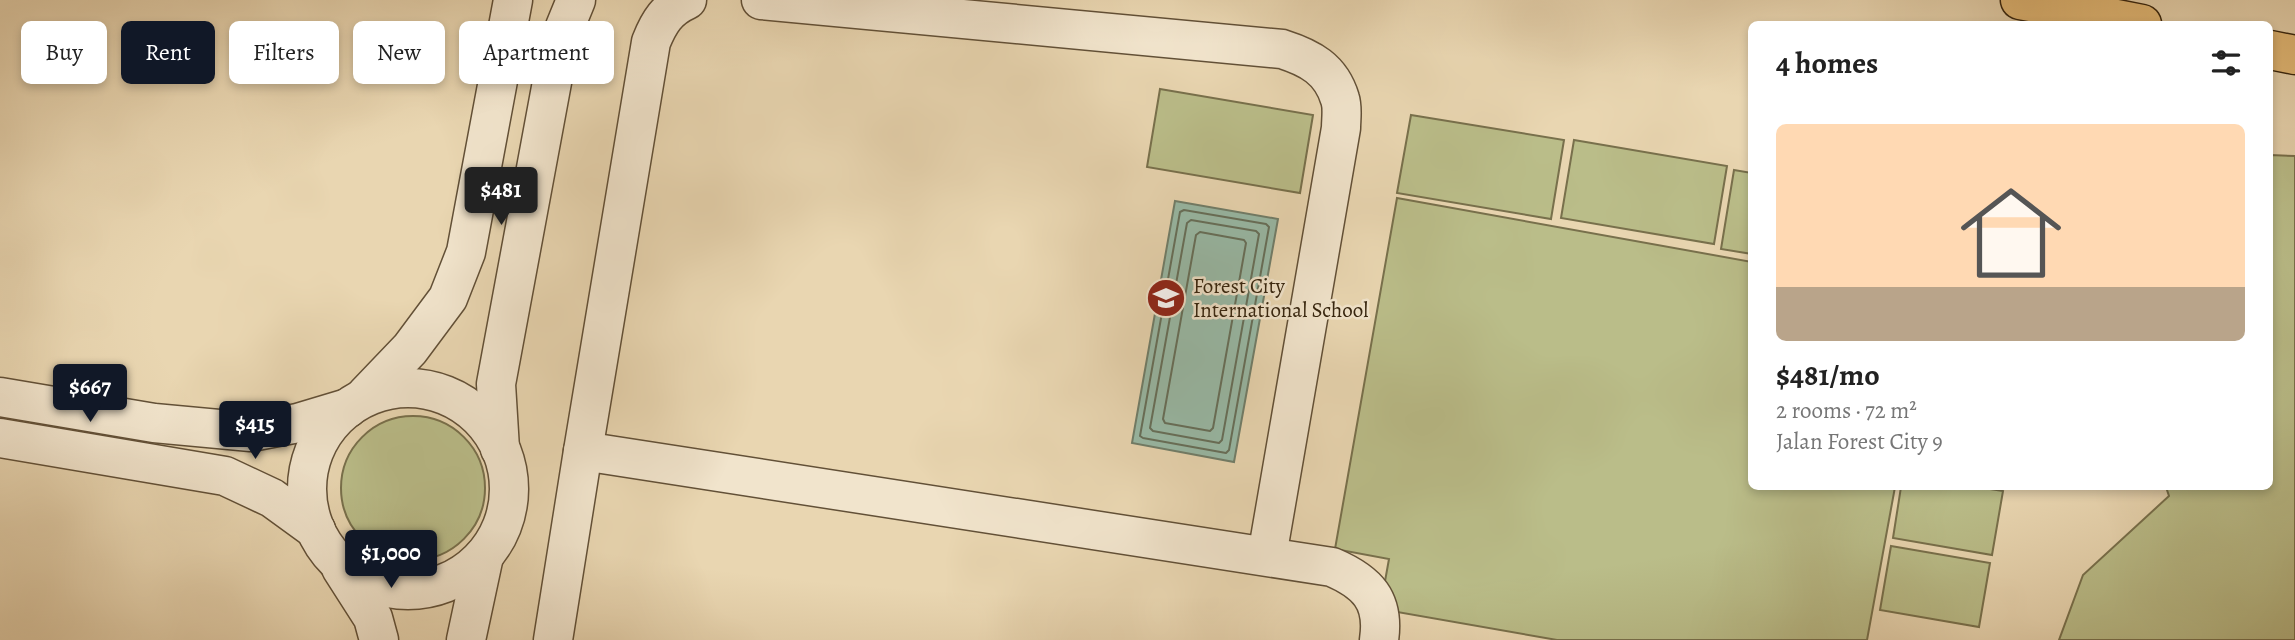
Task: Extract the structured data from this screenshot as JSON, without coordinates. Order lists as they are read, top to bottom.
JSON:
{
  "places": {
    "school or university": ["Forest City International School"]
  },
  "page": {
    "chip": [
      "Buy",
      "Rent",
      "Filters",
      "New",
      "Apartment"
    ],
    "heading": "4 homes",
    "list": [
      {
        "name": "$481/mo",
        "note": "2 rooms · 72 m² · Jalan Forest City 9"
      }
    ],
    "price": [
      "$481",
      "$667",
      "$415",
      "$1,000"
    ]
  }
}
